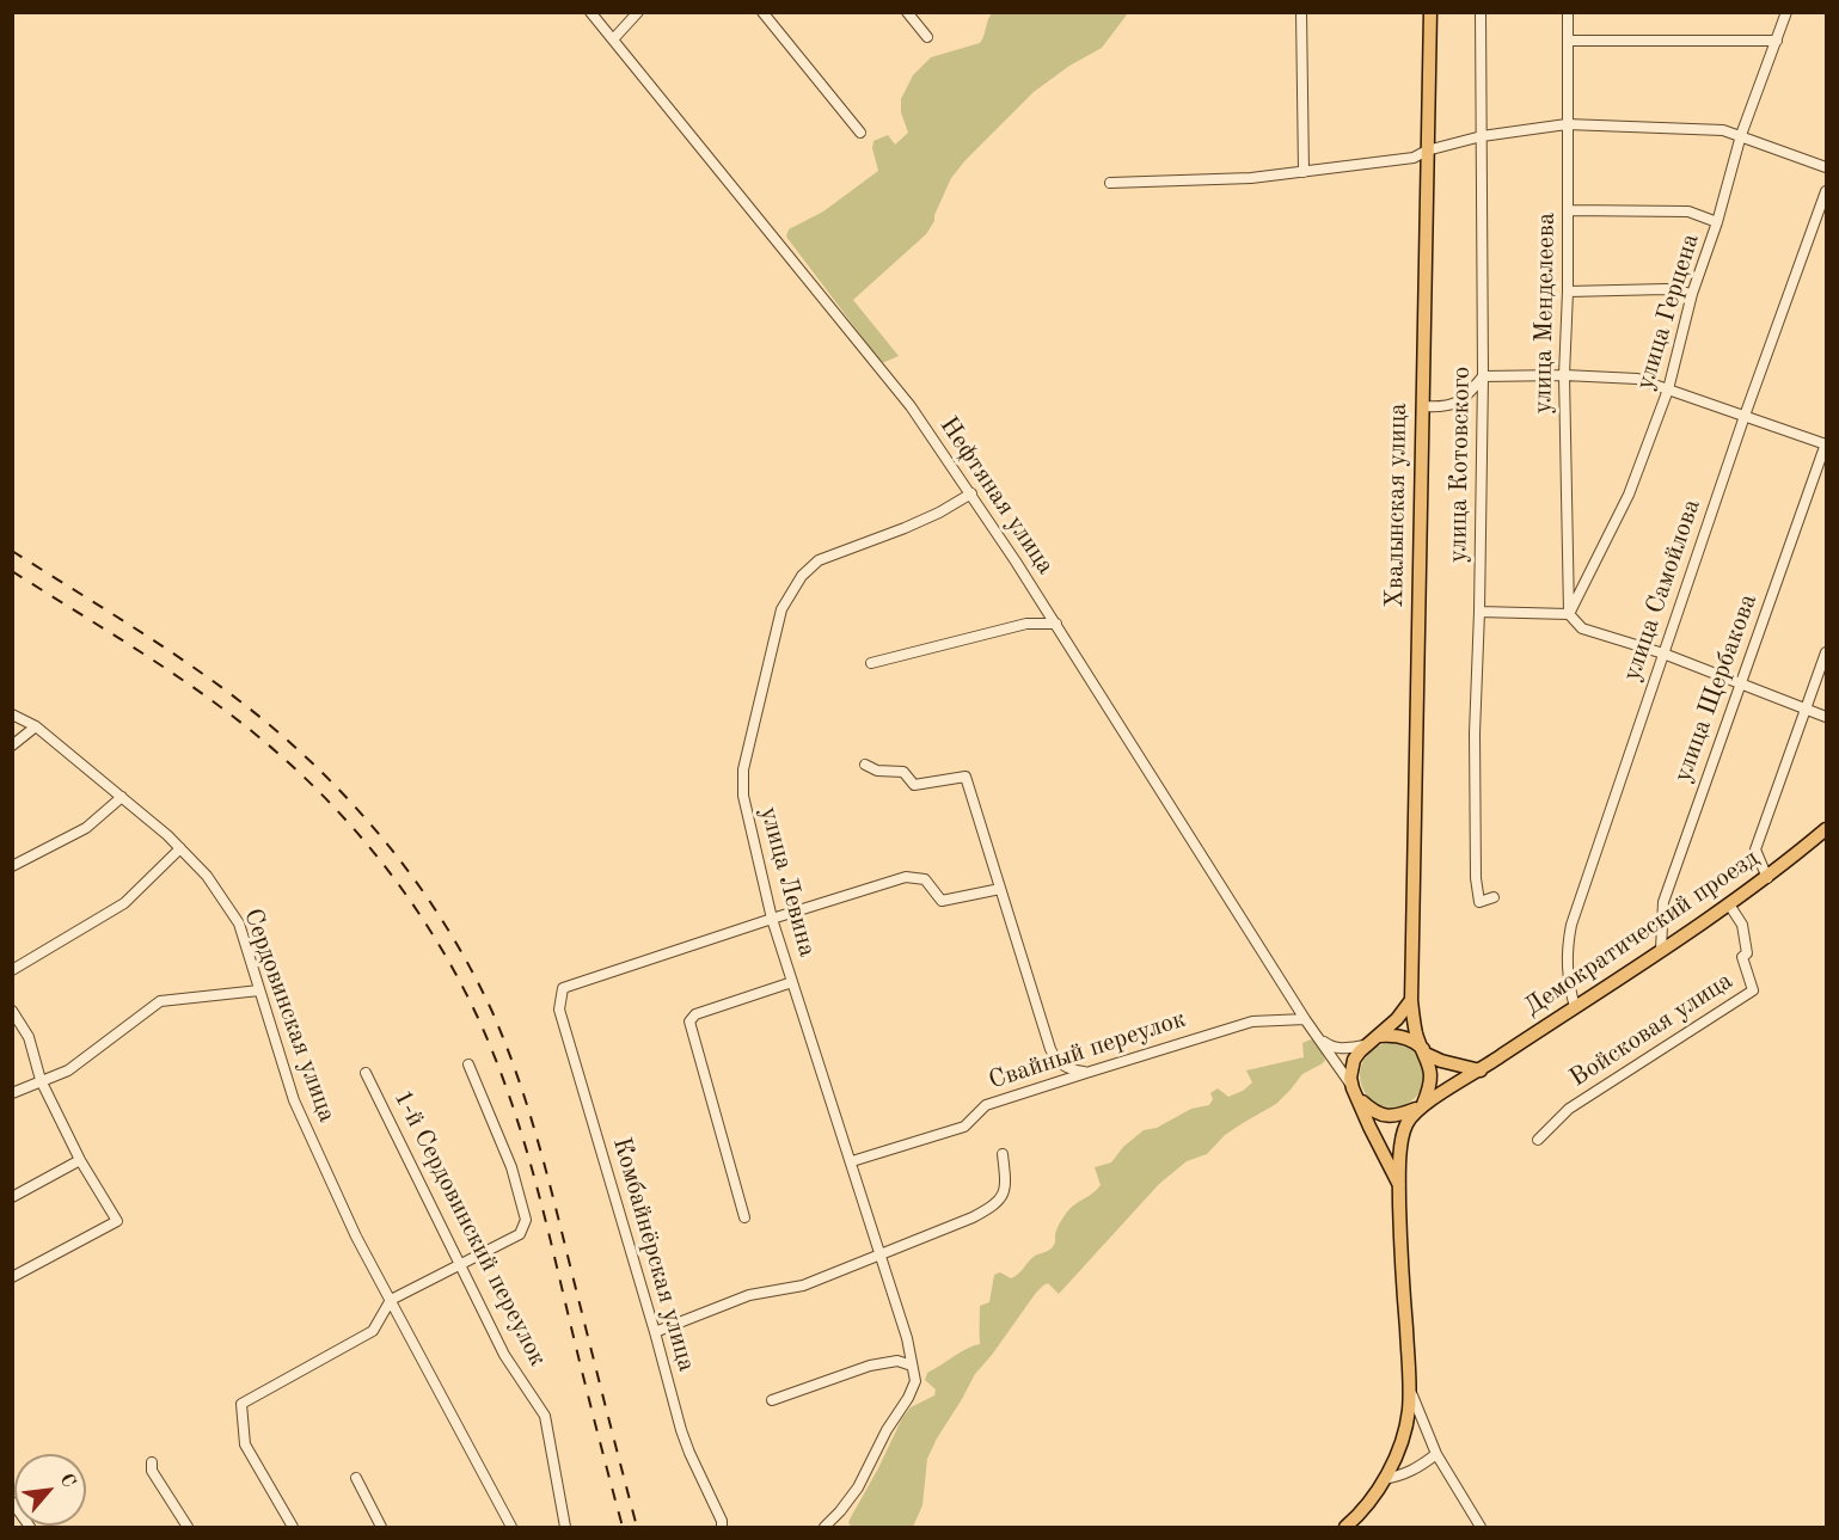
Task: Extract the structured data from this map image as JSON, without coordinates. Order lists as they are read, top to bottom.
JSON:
{
  "streets": {
    "main road": ["Хвалынская улица", "Демократический проезд"],
    "street": [
      "улица Герцена",
      "улица Менделеева",
      "улица Котовского",
      "Нефтяная улица",
      "улица Самойлова",
      "улица Щербакова",
      "улица Левина",
      "Сердовинская улица",
      "Войсковая улица",
      "Свайный переулок",
      "1-й Сердовинский переулок",
      "Комбайнёрская улица"
    ]
  },
  "crossings": [
    ["улица Герцена", "улица Менделеева"],
    ["Нефтяная улица", "Хвалынская улица"],
    ["Нефтяная улица", "улица Левина"],
    ["Нефтяная улица", "Демократический проезд"],
    ["Нефтяная улица", "Свайный переулок"],
    ["Хвалынская улица", "Демократический проезд"],
    ["улица Самойлова", "Демократический проезд"],
    ["улица Щербакова", "Демократический проезд"],
    ["улица Левина", "Свайный переулок"],
    ["улица Левина", "Комбайнёрская улица"],
    ["Демократический проезд", "Войсковая улица"]
  ],
  "north": "top right"
}
